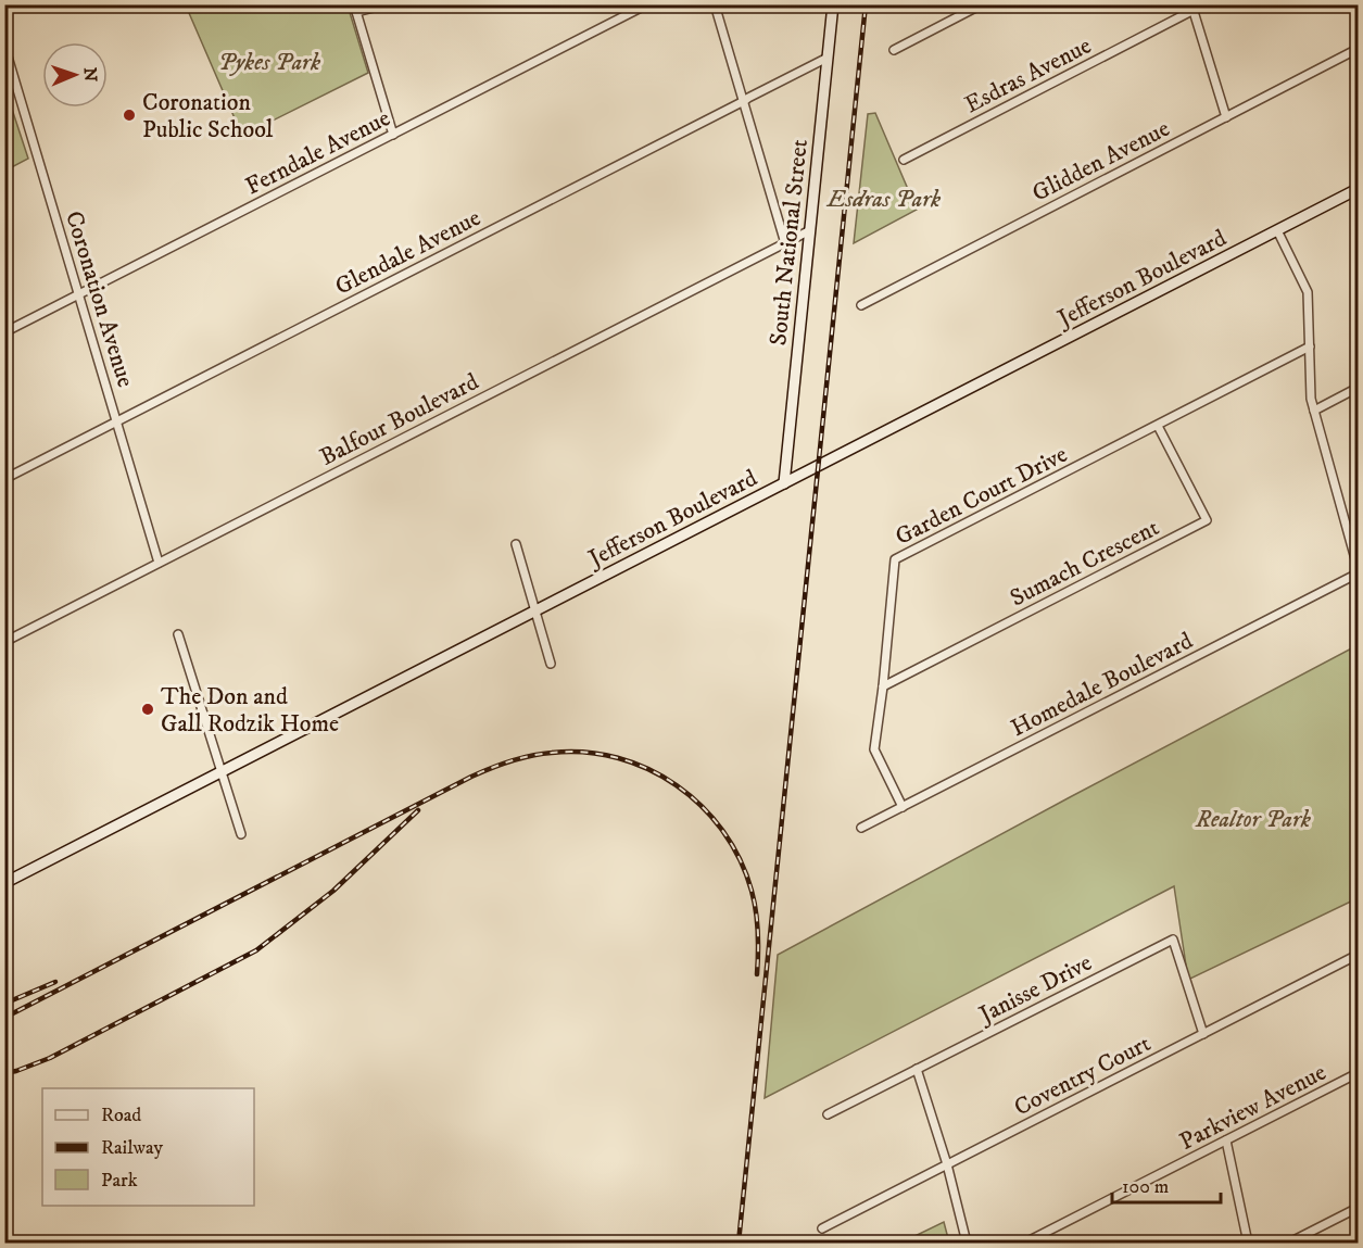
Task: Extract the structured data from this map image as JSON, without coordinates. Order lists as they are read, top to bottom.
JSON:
{
  "streets": {
    "street": [
      "Esdras Avenue",
      "Ferndale Avenue",
      "Glidden Avenue",
      "South National Street",
      "Glendale Avenue",
      "Jefferson Boulevard",
      "Coronation Avenue",
      "Balfour Boulevard",
      "Garden Court Drive",
      "Sumach Crescent",
      "Homedale Boulevard",
      "Janisse Drive",
      "Coventry Court",
      "Parkview Avenue"
    ]
  },
  "crossings": [
    ["Ferndale Avenue", "Coronation Avenue"],
    ["South National Street", "Glendale Avenue"],
    ["South National Street", "Jefferson Boulevard"],
    ["South National Street", "Balfour Boulevard"],
    ["Glendale Avenue", "Coronation Avenue"],
    ["Coronation Avenue", "Balfour Boulevard"],
    ["Garden Court Drive", "Sumach Crescent"],
    ["Garden Court Drive", "Homedale Boulevard"],
    ["Janisse Drive", "Coventry Court"]
  ],
  "parks": ["Pykes Park", "Esdras Park", "Realtor Park"],
  "places": ["Coronation Public School", "The Don and Gall Rodzik Home"],
  "legend": ["Road", "Railway", "Park"],
  "scale_bar": "100 m",
  "north": "right"
}
